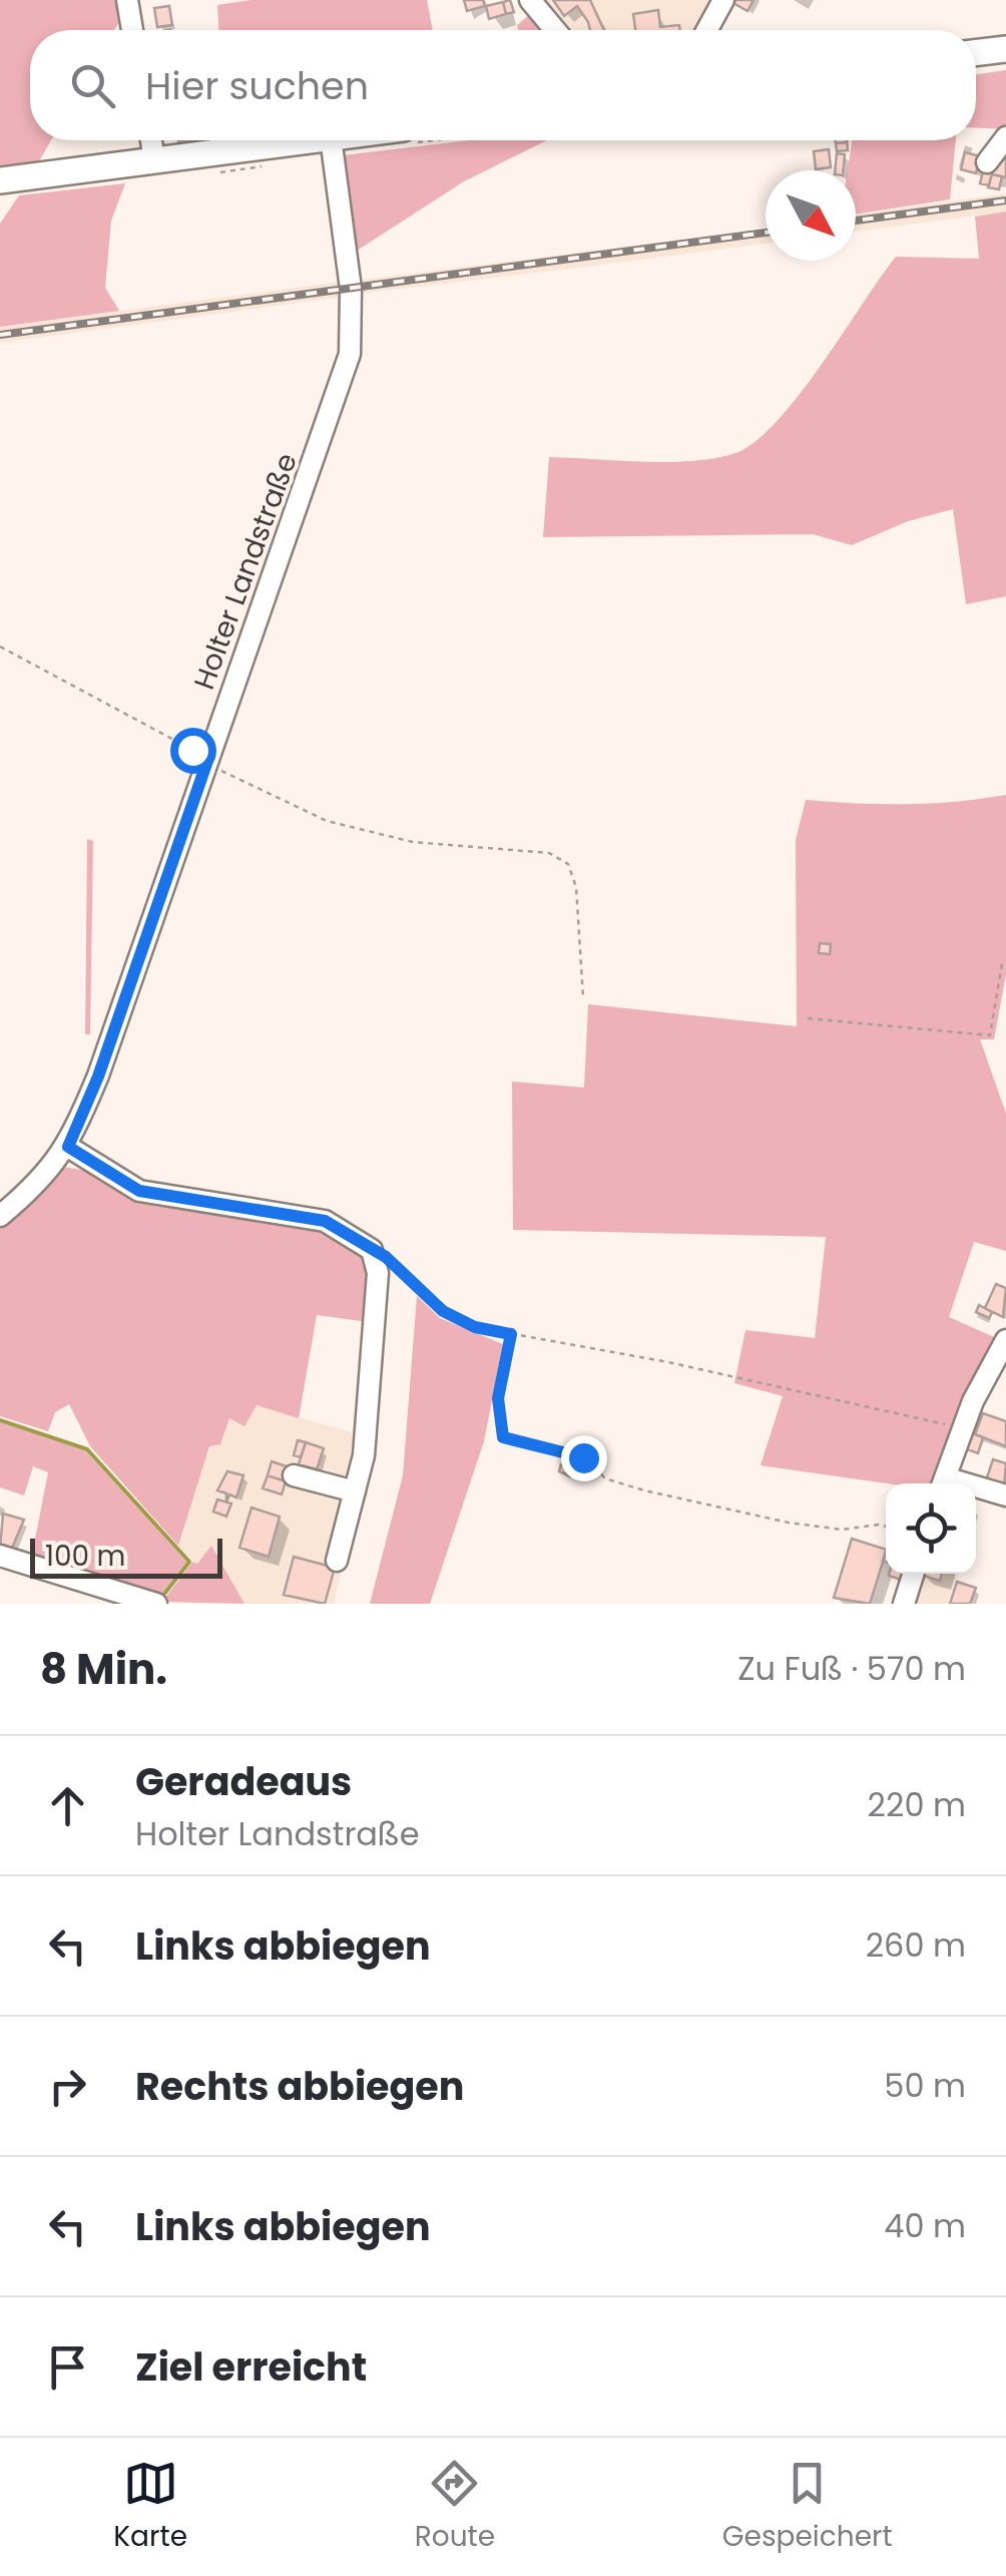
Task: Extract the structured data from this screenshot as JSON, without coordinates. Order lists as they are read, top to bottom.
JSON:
{
  "streets": {
    "street": ["Holter Landstraße"]
  },
  "scale_bar": "100 m",
  "north": "bottom right",
  "page": {
    "search": "Hier suchen",
    "scale": "100 m",
    "heading": ["8 Min.", "Zu Fuß · 570 m"],
    "list": [
      ["Geradeaus", "Holter Landstraße", "220 m"],
      ["Links abbiegen", "260 m"],
      ["Rechts abbiegen", "50 m"],
      ["Links abbiegen", "40 m"],
      "Ziel erreicht"
    ],
    "nav": ["Karte", "Route", "Gespeichert"]
  }
}
